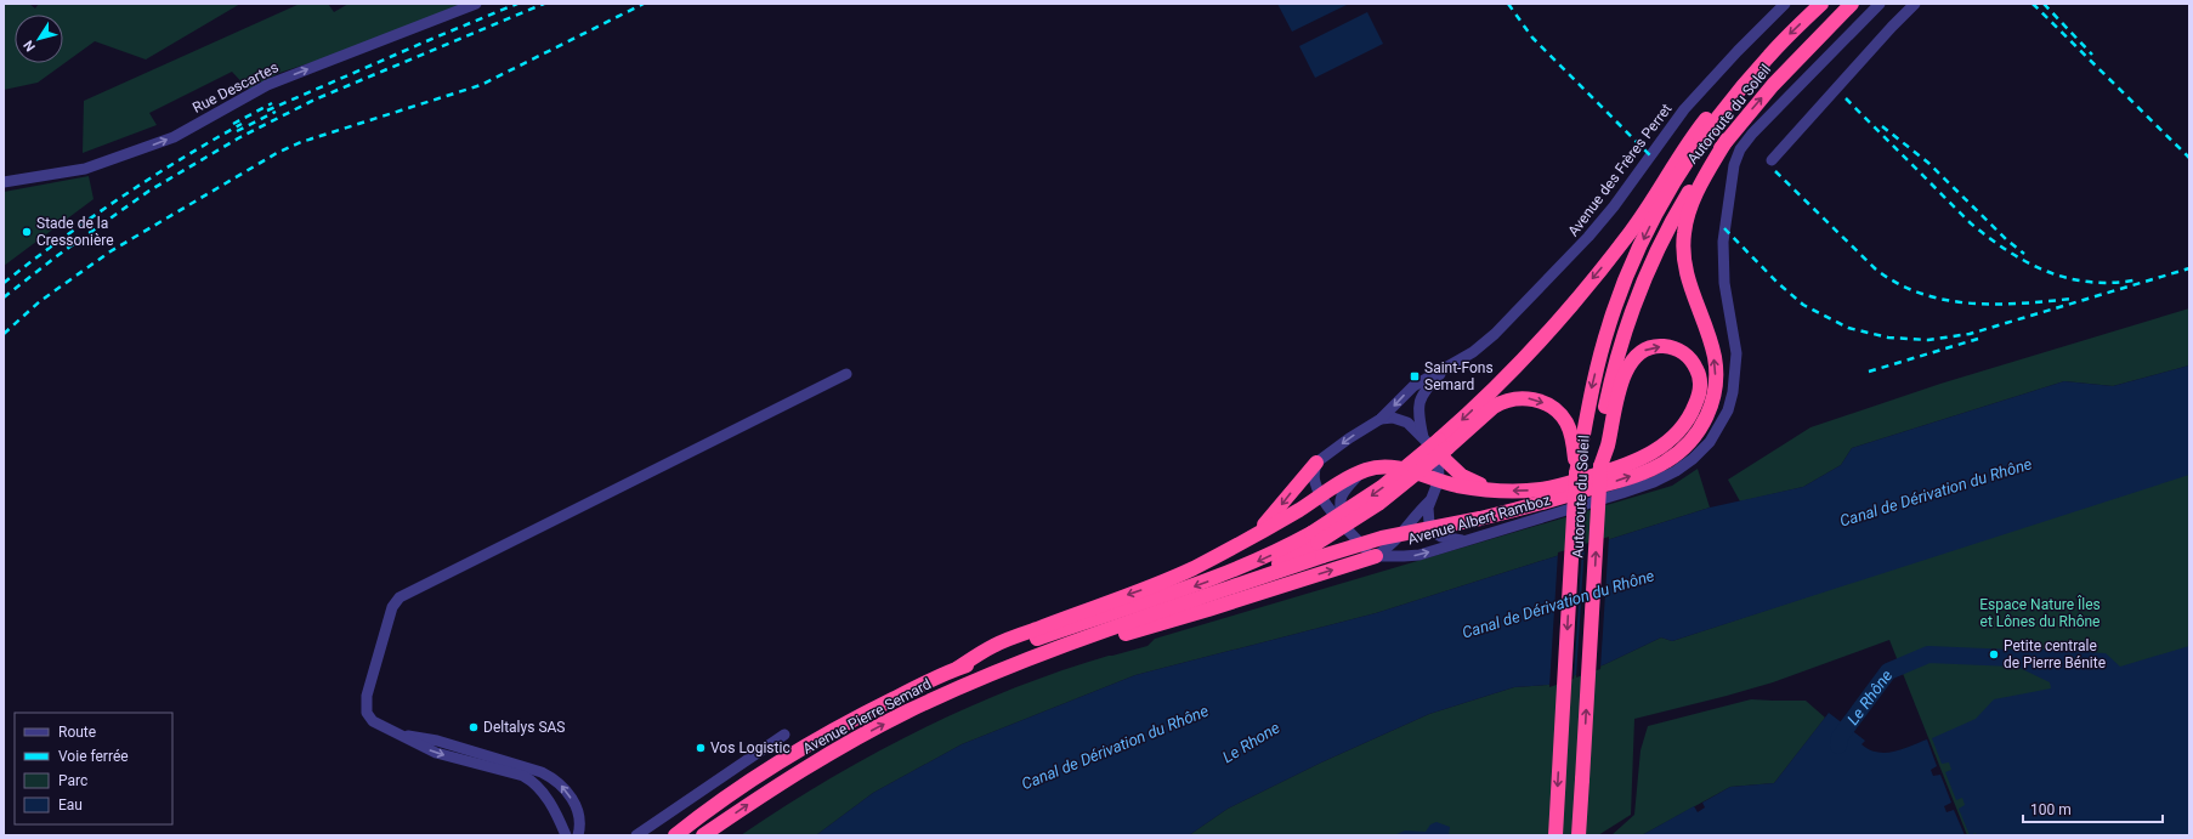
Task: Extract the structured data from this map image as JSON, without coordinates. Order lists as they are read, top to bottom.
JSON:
{
  "streets": {
    "highway": ["Autoroute du Soleil", "Avenue Pierre Semard"],
    "street": ["Rue Descartes", "Avenue des Frères Perret", "Avenue Albert Ramboz"]
  },
  "one_way": ["Rue Descartes"],
  "water": ["Canal de Dérivation du Rhône", "Le Rhône", "Le Rhone"],
  "parks": ["Espace Nature Îles et Lônes du Rhône"],
  "places": {
    "other": [
      "Stade de la Cressonière",
      "Petite centrale de Pierre Bénite",
      "Deltalys SAS",
      "Vos Logistic"
    ],
    "transit": ["Saint-Fons Semard"]
  },
  "legend": [
    "Route",
    "Voie ferrée",
    "Parc",
    "Eau"
  ],
  "scale_bar": "100 m",
  "north": "bottom left"
}
